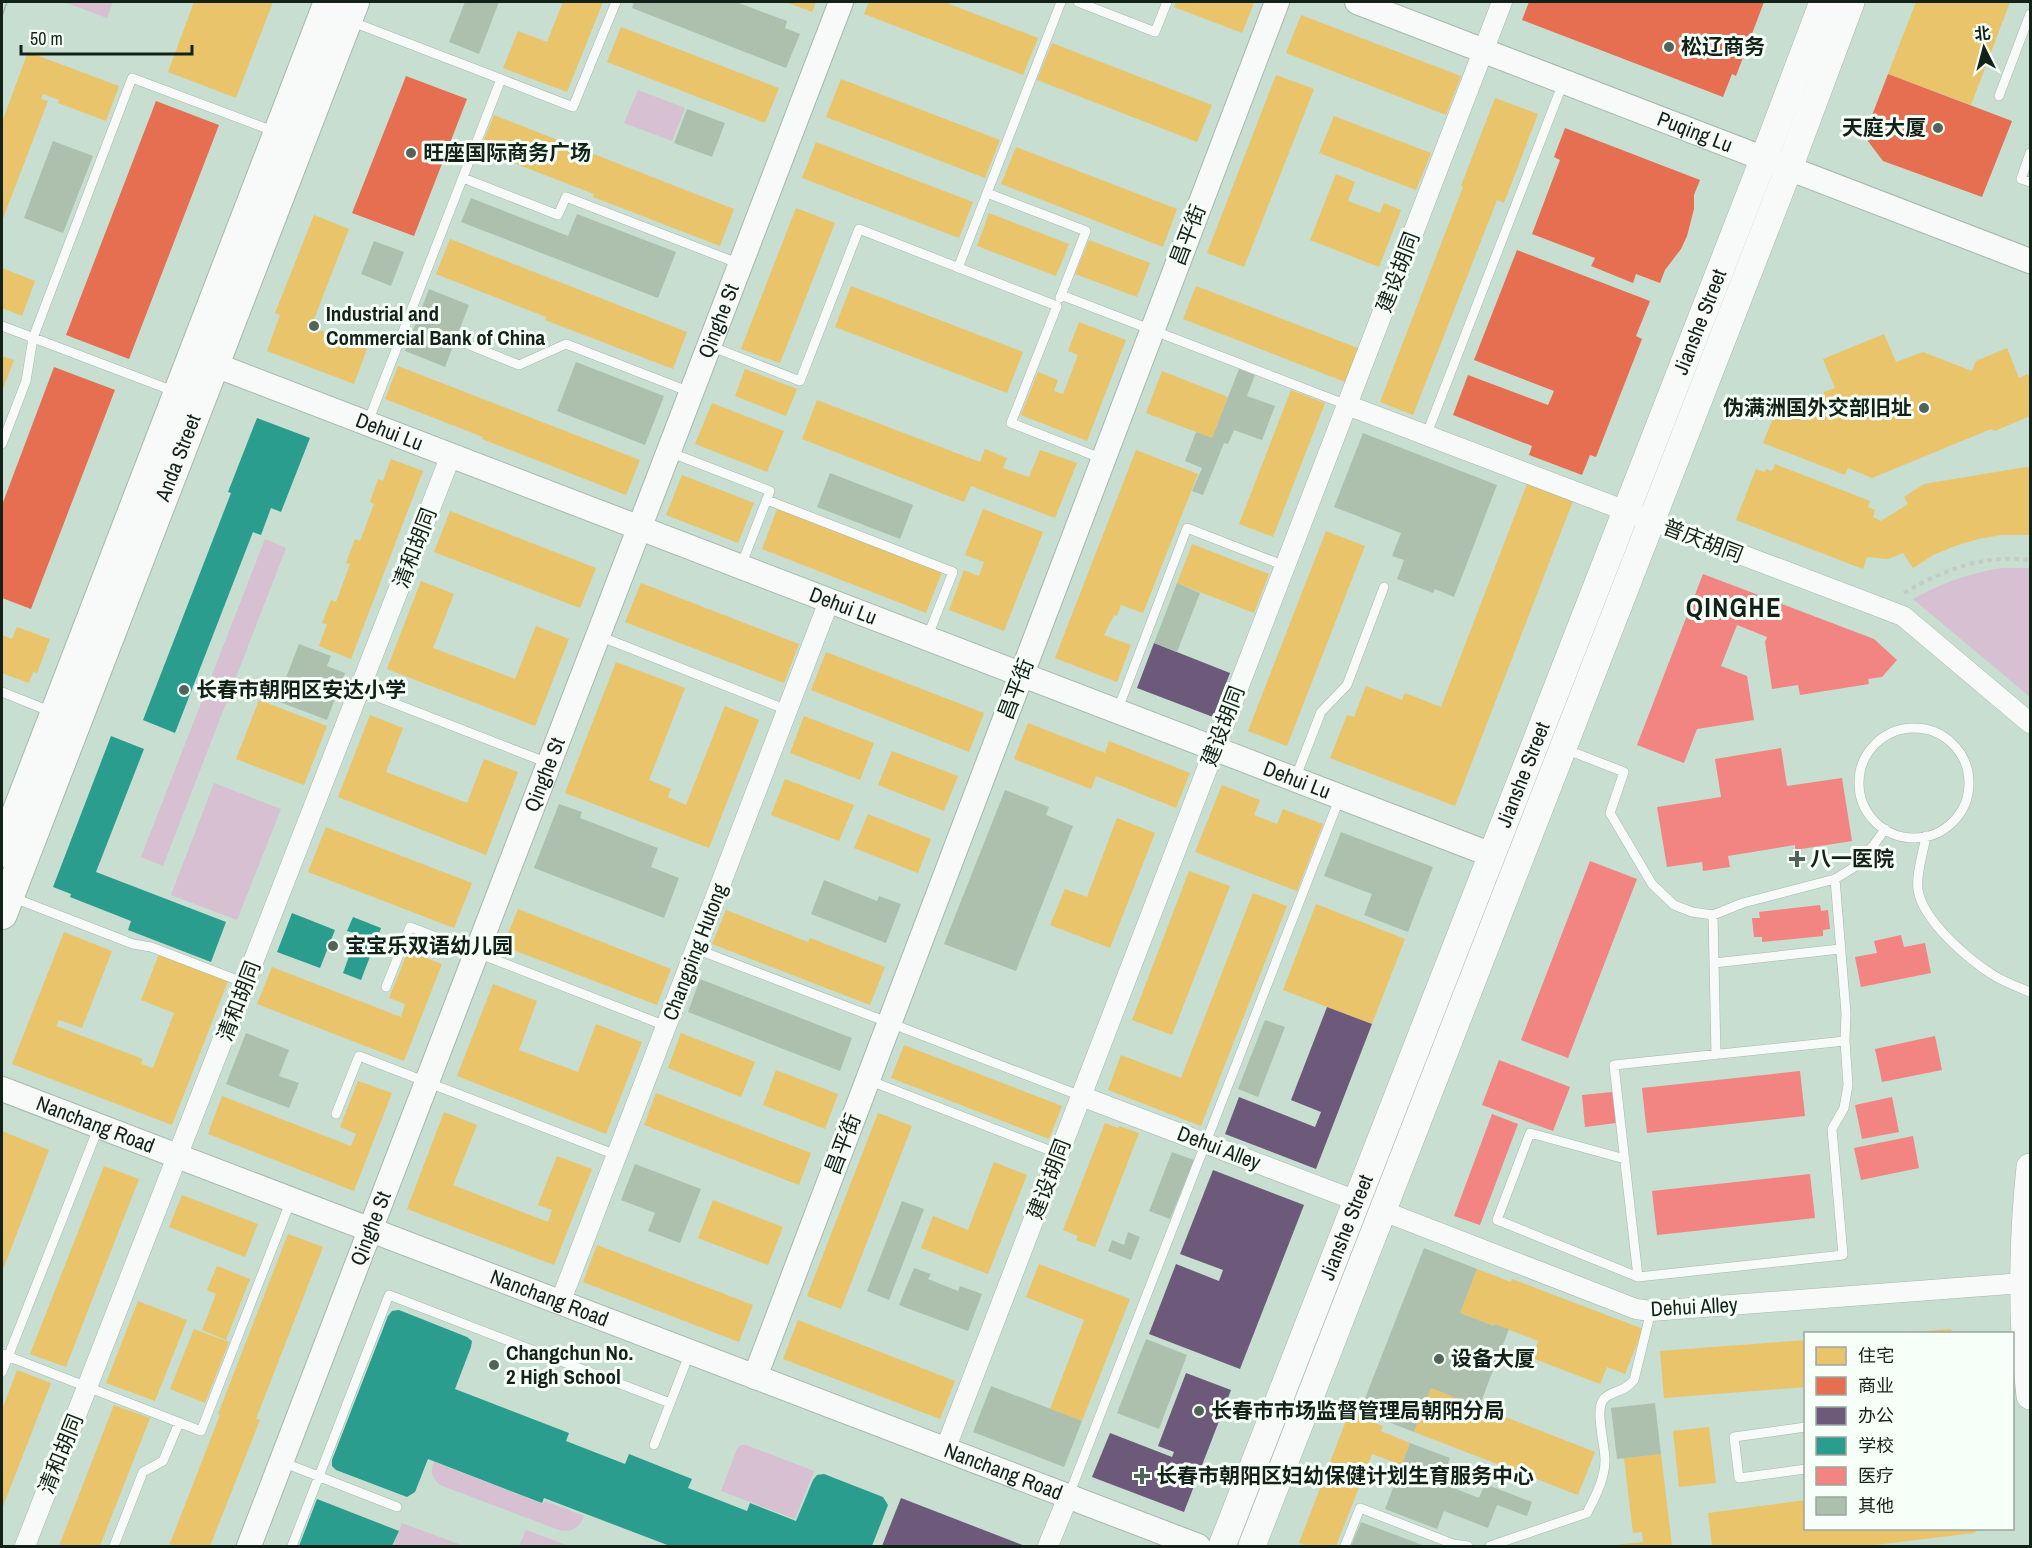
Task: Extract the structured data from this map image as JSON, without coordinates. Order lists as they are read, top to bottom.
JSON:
{
  "streets": {
    "main road": ["Jianshe Street", "Anda Street"],
    "street": [
      "Puqing Lu",
      "昌平街",
      "建设胡同",
      "Qinghe St",
      "Dehui Lu",
      "普庆胡同",
      "清和胡同",
      "Changping Hutong",
      "Nanchang Road",
      "Dehui Alley"
    ]
  },
  "crossings": [
    ["Puqing Lu", "建设胡同"],
    ["Puqing Lu", "Jianshe Street"],
    ["昌平街", "Dehui Lu"],
    ["昌平街", "Nanchang Road"],
    ["建设胡同", "Dehui Lu"],
    ["建设胡同", "普庆胡同"],
    ["建设胡同", "Nanchang Road"],
    ["建设胡同", "Dehui Alley"],
    ["Qinghe St", "Dehui Lu"],
    ["Qinghe St", "Nanchang Road"],
    ["Jianshe Street", "Dehui Lu"],
    ["Jianshe Street", "普庆胡同"],
    ["Jianshe Street", "Dehui Alley"],
    ["Dehui Lu", "Anda Street"],
    ["Dehui Lu", "清和胡同"],
    ["Dehui Lu", "Changping Hutong"],
    ["清和胡同", "Nanchang Road"],
    ["Changping Hutong", "Nanchang Road"]
  ],
  "districts": ["QINGHE"],
  "places": {
    "other": [
      "松辽商务",
      "天庭大厦",
      "旺座国际商务广场",
      "Industrial and Commercial Bank of China",
      "伪满洲国外交部旧址",
      "长春市朝阳区安达小学",
      "宝宝乐双语幼儿园",
      "设备大厦",
      "Changchun No. 2 High School",
      "长春市市场监督管理局朝阳分局"
    ],
    "health": ["八一医院", "长春市朝阳区妇幼保健计划生育服务中心"]
  },
  "legend": [
    "住宅",
    "商业",
    "办公",
    "学校",
    "医疗",
    "其他"
  ],
  "scale_bar": "50 m",
  "north": "top"
}
